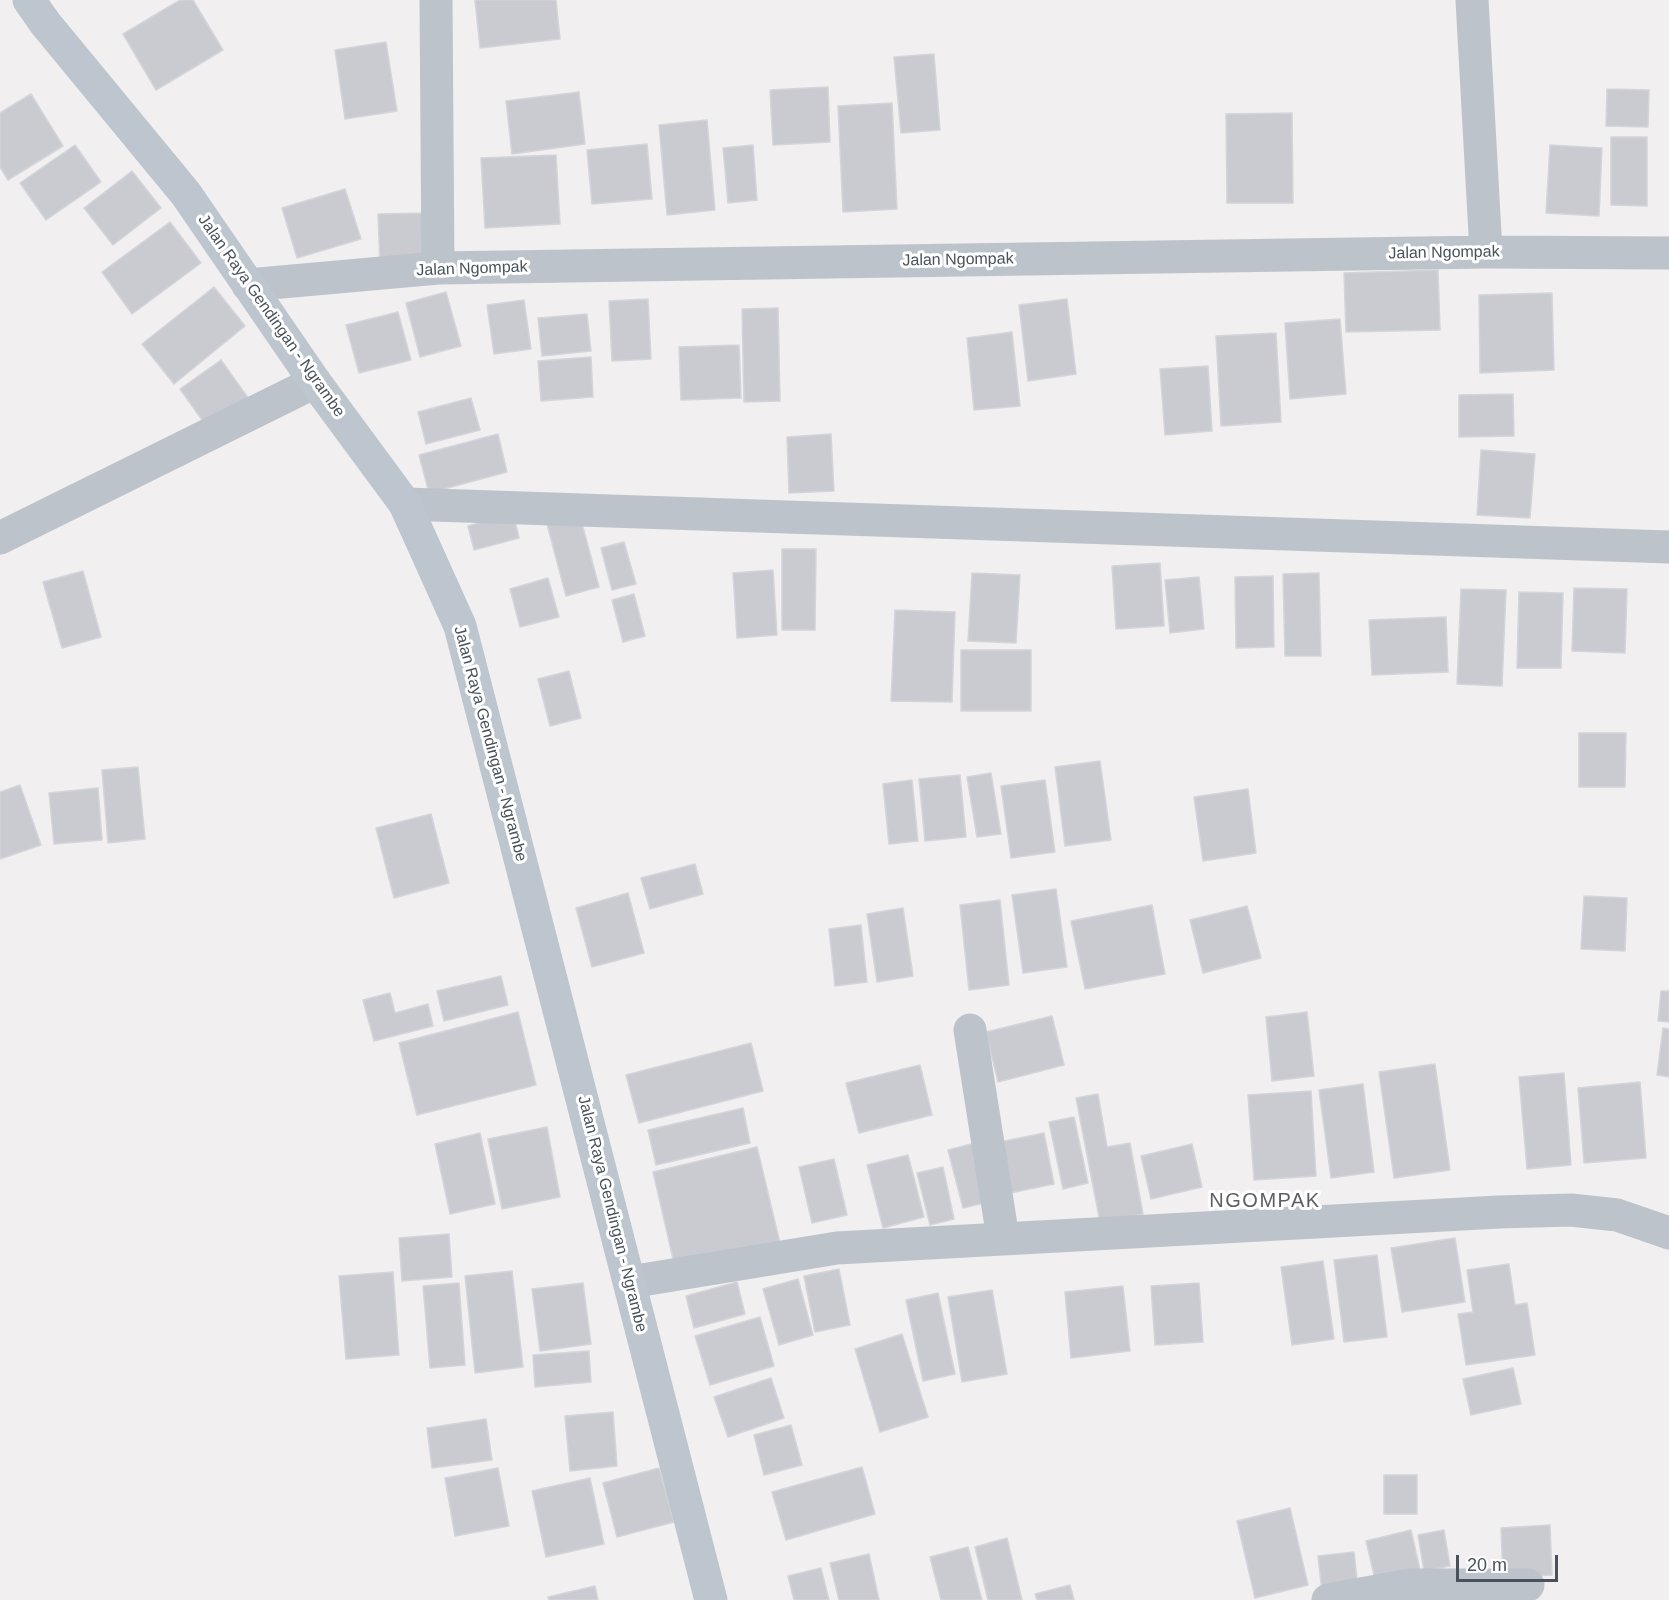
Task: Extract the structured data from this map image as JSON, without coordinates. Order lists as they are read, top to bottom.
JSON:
{
  "streets": {
    "main road": ["Jalan Raya Gendingan - Ngrambe"],
    "street": ["Jalan Ngompak"]
  },
  "crossings": [
    ["Jalan Ngompak", "Jalan Raya Gendingan - Ngrambe"]
  ],
  "districts": ["NGOMPAK"],
  "scale_bar": "20 m"
}
